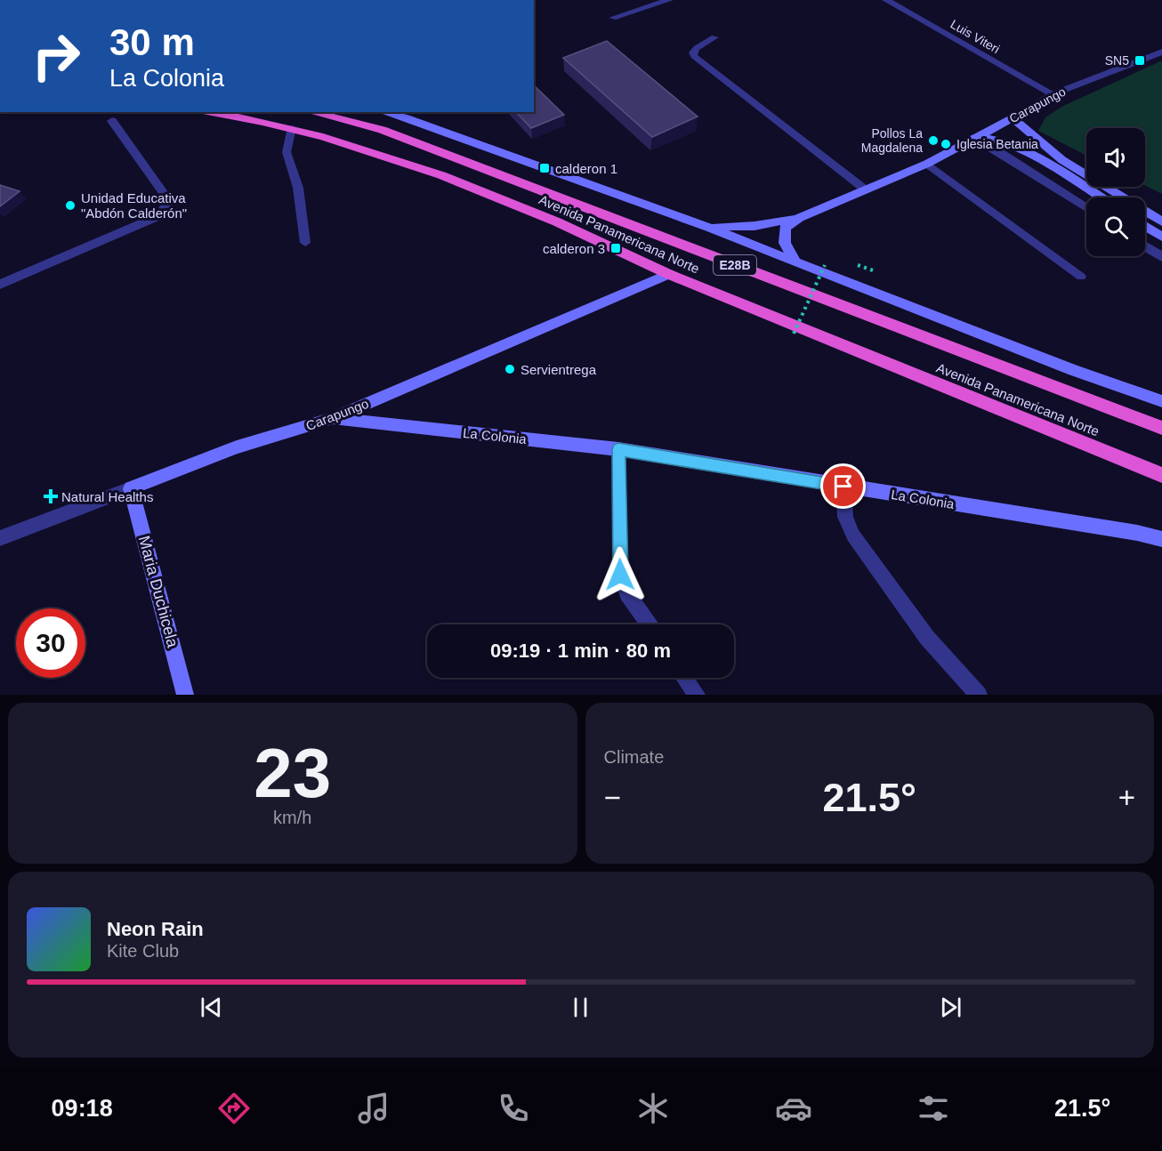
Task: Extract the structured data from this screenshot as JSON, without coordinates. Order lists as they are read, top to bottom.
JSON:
{
  "streets": {
    "highway": ["Avenida Panamericana Norte", "E28B"],
    "main road": ["Carapungo", "La Colonia", "Maria Duchicela"],
    "street": ["Luis Viteri"]
  },
  "crossings": [
    ["Luis Viteri", "Carapungo"],
    ["Carapungo", "Avenida Panamericana Norte"],
    ["Carapungo", "La Colonia"],
    ["Carapungo", "Maria Duchicela"]
  ],
  "places": {
    "transit": ["SN5", "calderon 1", "calderon 3"],
    "other": [
      "Pollos La Magdalena",
      "Iglesia Betania",
      "Unidad Educativa \"Abdón Calderón\"",
      "Servientrega"
    ],
    "health": ["Natural Healths"]
  },
  "page": {
    "turn": ["30 m", "La Colonia"],
    "limit": "30",
    "trip": "09:19 · 1 min · 80 m",
    "tile": [
      ["23", "km/h"],
      "Climate"
    ],
    "heat": ["−", "21.5°", "+"],
    "song": ["Neon Rain", "Kite Club"],
    "tabs": ["09:18", "21.5°"]
  }
}
